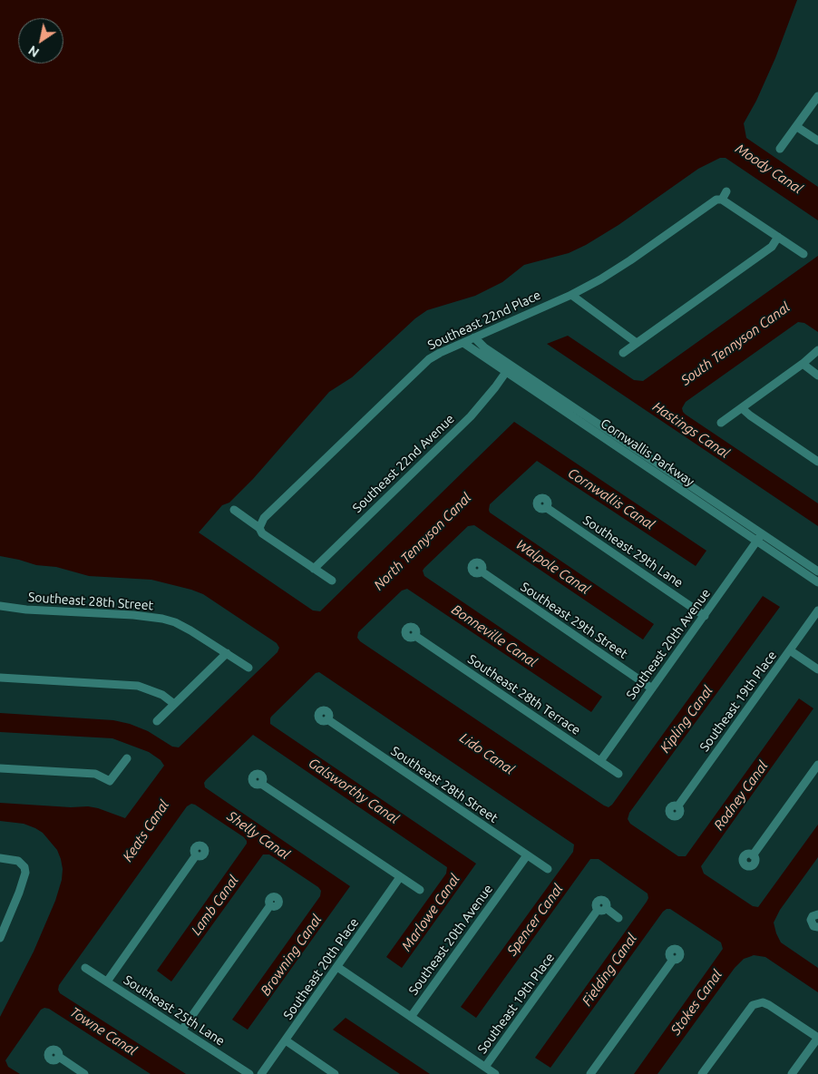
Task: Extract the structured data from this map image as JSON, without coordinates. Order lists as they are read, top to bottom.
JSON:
{
  "streets": {
    "street": [
      "Southeast 22nd Place",
      "Cornwallis Parkway",
      "Southeast 22nd Avenue",
      "Southeast 29th Lane",
      "Southeast 28th Street",
      "Southeast 29th Street",
      "Southeast 20th Avenue",
      "Southeast 28th Terrace",
      "Southeast 19th Place",
      "Southeast 20th Place",
      "Southeast 25th Lane"
    ]
  },
  "crossings": [
    ["Southeast 22nd Place", "Cornwallis Parkway"],
    ["Cornwallis Parkway", "Southeast 22nd Avenue"],
    ["Cornwallis Parkway", "Southeast 20th Avenue"],
    ["Southeast 29th Lane", "Southeast 20th Avenue"],
    ["Southeast 28th Street", "Southeast 20th Avenue"],
    ["Southeast 29th Street", "Southeast 20th Avenue"],
    ["Southeast 20th Avenue", "Southeast 28th Terrace"]
  ],
  "water": [
    "Moody Canal",
    "South Tennyson Canal",
    "Hastings Canal",
    "Cornwallis Canal",
    "North Tennyson Canal",
    "Walpole Canal",
    "Bonneville Canal",
    "Kipling Canal",
    "Lido Canal",
    "Galsworthy Canal",
    "Rodney Canal",
    "Keats Canal",
    "Shelly Canal",
    "Lamb Canal",
    "Marlowe Canal",
    "Spencer Canal",
    "Browning Canal",
    "Fielding Canal",
    "Stokes Canal",
    "Towne Canal"
  ],
  "north": "bottom left"
}
